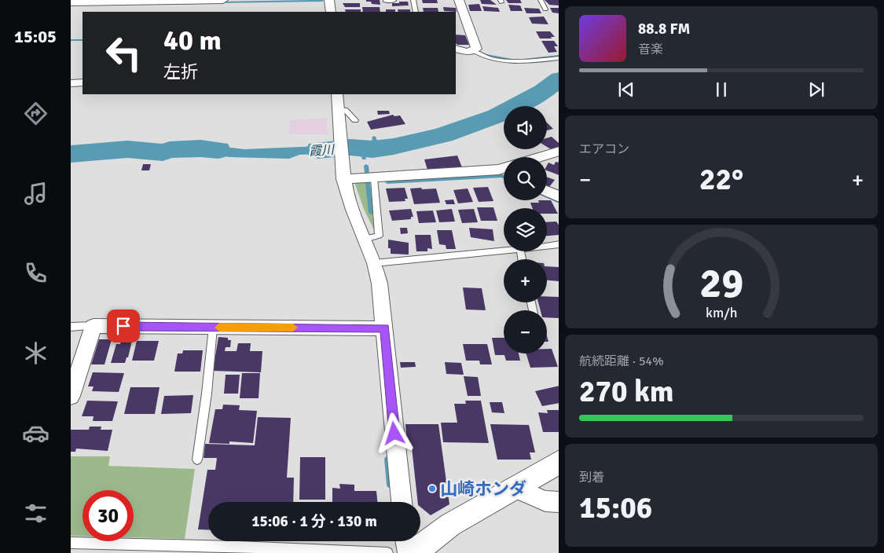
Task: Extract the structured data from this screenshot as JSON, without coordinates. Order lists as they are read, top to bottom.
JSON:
{
  "water": ["霞川"],
  "places": ["山崎ホンダ"],
  "page": {
    "tabs": "15:05",
    "turn": ["40 m", "左折"],
    "song": ["88.8 FM", "音楽"],
    "map_buttons": ["+", "−"],
    "tile": [
      "エアコン",
      ["航続距離 · 54%", "270 km"],
      ["到着", "15:06"]
    ],
    "heat": ["−", "22°", "+"],
    "limit": "30",
    "trip": "15:06 · 1 分 · 130 m",
    "gauge": ["29", "km/h"]
  }
}
